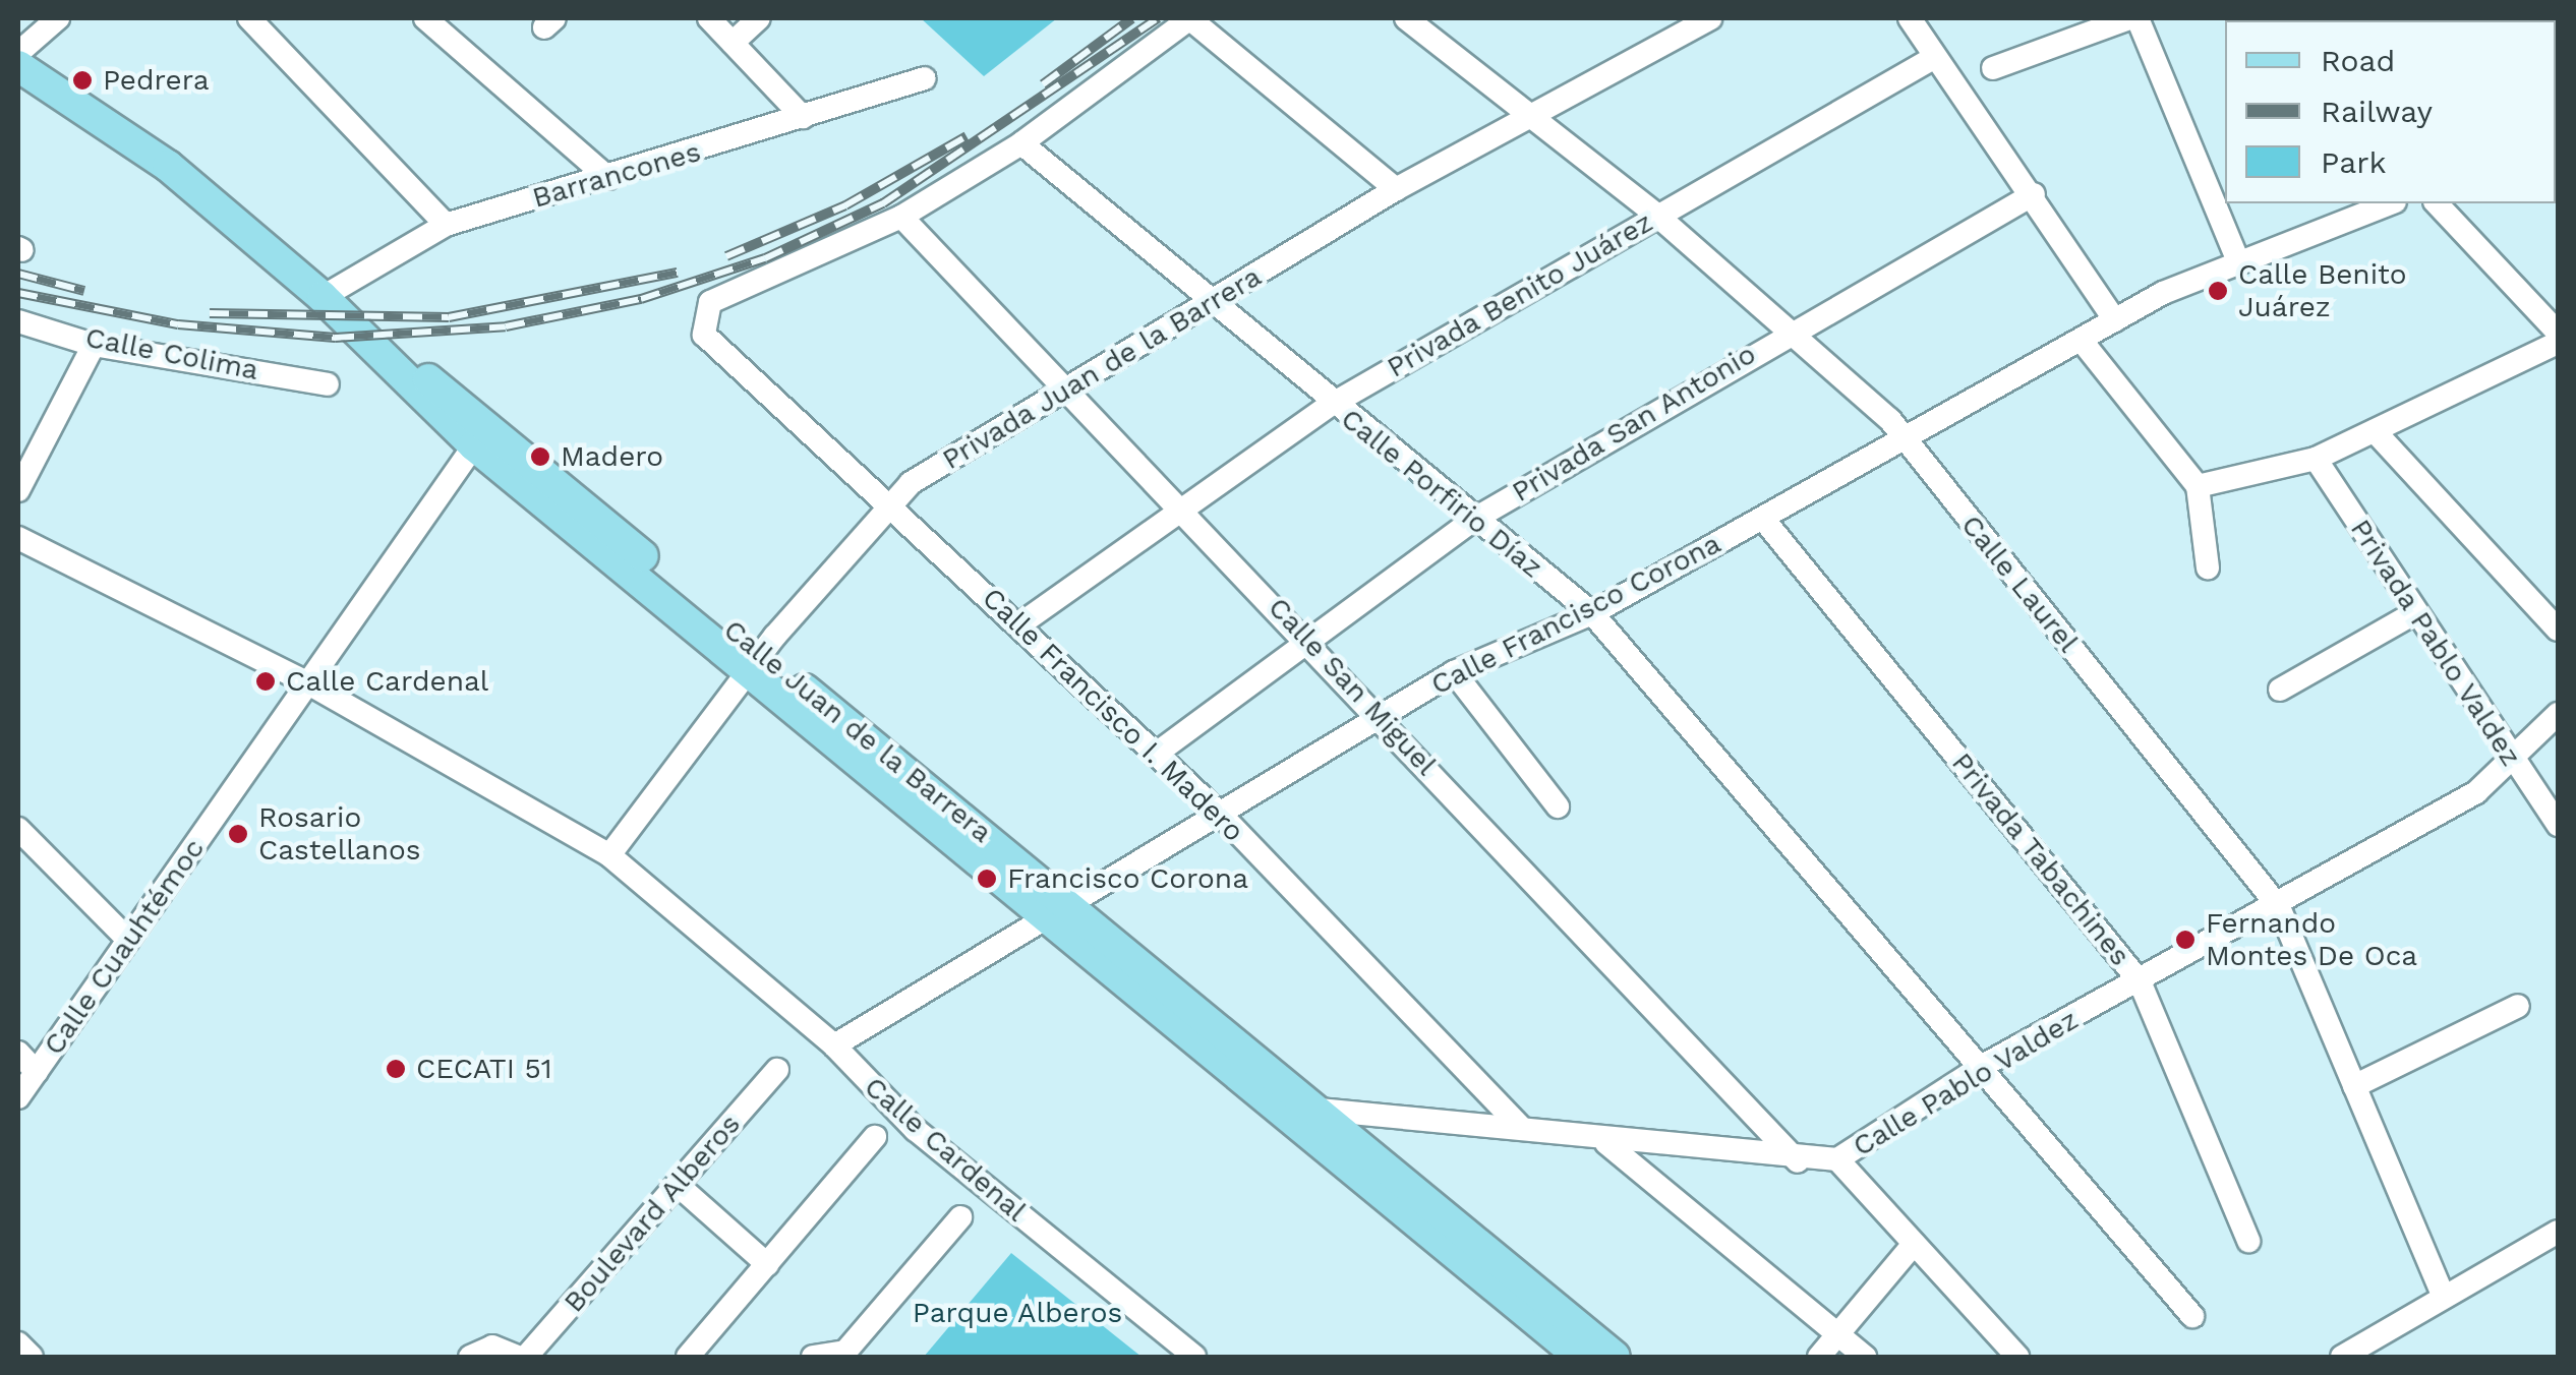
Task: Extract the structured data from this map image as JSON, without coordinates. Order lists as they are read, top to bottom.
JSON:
{
  "streets": {
    "main road": ["Calle Juan de la Barrera"],
    "street": [
      "Barrancones",
      "Privada Benito Juárez",
      "Calle Colima",
      "Privada Juan de la Barrera",
      "Privada San Antonio",
      "Calle Porfirio Díaz",
      "Calle Laurel",
      "Calle Francisco Corona",
      "Privada Pablo Valdez",
      "Calle San Miguel",
      "Calle Francisco I. Madero",
      "Privada Tabachines",
      "Calle Cuauhtémoc",
      "Calle Pablo Valdez",
      "Calle Cardenal",
      "Boulevard Alberos"
    ]
  },
  "crossings": [
    ["Barrancones", "Calle Juan de la Barrera"],
    ["Privada Benito Juárez", "Calle Porfirio Díaz"],
    ["Privada Benito Juárez", "Calle Laurel"],
    ["Privada Benito Juárez", "Calle San Miguel"],
    ["Privada Benito Juárez", "Calle Francisco I. Madero"],
    ["Privada Juan de la Barrera", "Calle Porfirio Díaz"],
    ["Privada Juan de la Barrera", "Calle Laurel"],
    ["Privada Juan de la Barrera", "Calle San Miguel"],
    ["Privada Juan de la Barrera", "Calle Francisco I. Madero"],
    ["Privada Juan de la Barrera", "Calle Juan de la Barrera"],
    ["Privada Juan de la Barrera", "Calle Cardenal"],
    ["Privada San Antonio", "Calle Porfirio Díaz"],
    ["Privada San Antonio", "Calle Laurel"],
    ["Privada San Antonio", "Calle San Miguel"],
    ["Privada San Antonio", "Calle Francisco I. Madero"],
    ["Calle Porfirio Díaz", "Calle Francisco Corona"],
    ["Calle Porfirio Díaz", "Calle Pablo Valdez"],
    ["Calle Laurel", "Calle Francisco Corona"],
    ["Calle Laurel", "Calle Pablo Valdez"],
    ["Calle Francisco Corona", "Calle San Miguel"],
    ["Calle Francisco Corona", "Calle Francisco I. Madero"],
    ["Calle Francisco Corona", "Calle Juan de la Barrera"],
    ["Calle Francisco Corona", "Privada Tabachines"],
    ["Calle Francisco Corona", "Calle Cardenal"],
    ["Privada Pablo Valdez", "Calle Pablo Valdez"],
    ["Calle San Miguel", "Calle Francisco I. Madero"],
    ["Calle San Miguel", "Calle Pablo Valdez"],
    ["Calle Francisco I. Madero", "Calle Pablo Valdez"],
    ["Calle Juan de la Barrera", "Calle Cuauhtémoc"],
    ["Calle Juan de la Barrera", "Calle Pablo Valdez"],
    ["Privada Tabachines", "Calle Pablo Valdez"],
    ["Calle Cuauhtémoc", "Calle Cardenal"]
  ],
  "parks": ["Parque Alberos"],
  "places": [
    "Pedrera",
    "Calle Benito Juárez",
    "Madero",
    "Calle Cardenal",
    "Rosario Castellanos",
    "Francisco Corona",
    "Fernando Montes De Oca",
    "CECATI 51"
  ],
  "legend": ["Road", "Railway", "Park"]
}
